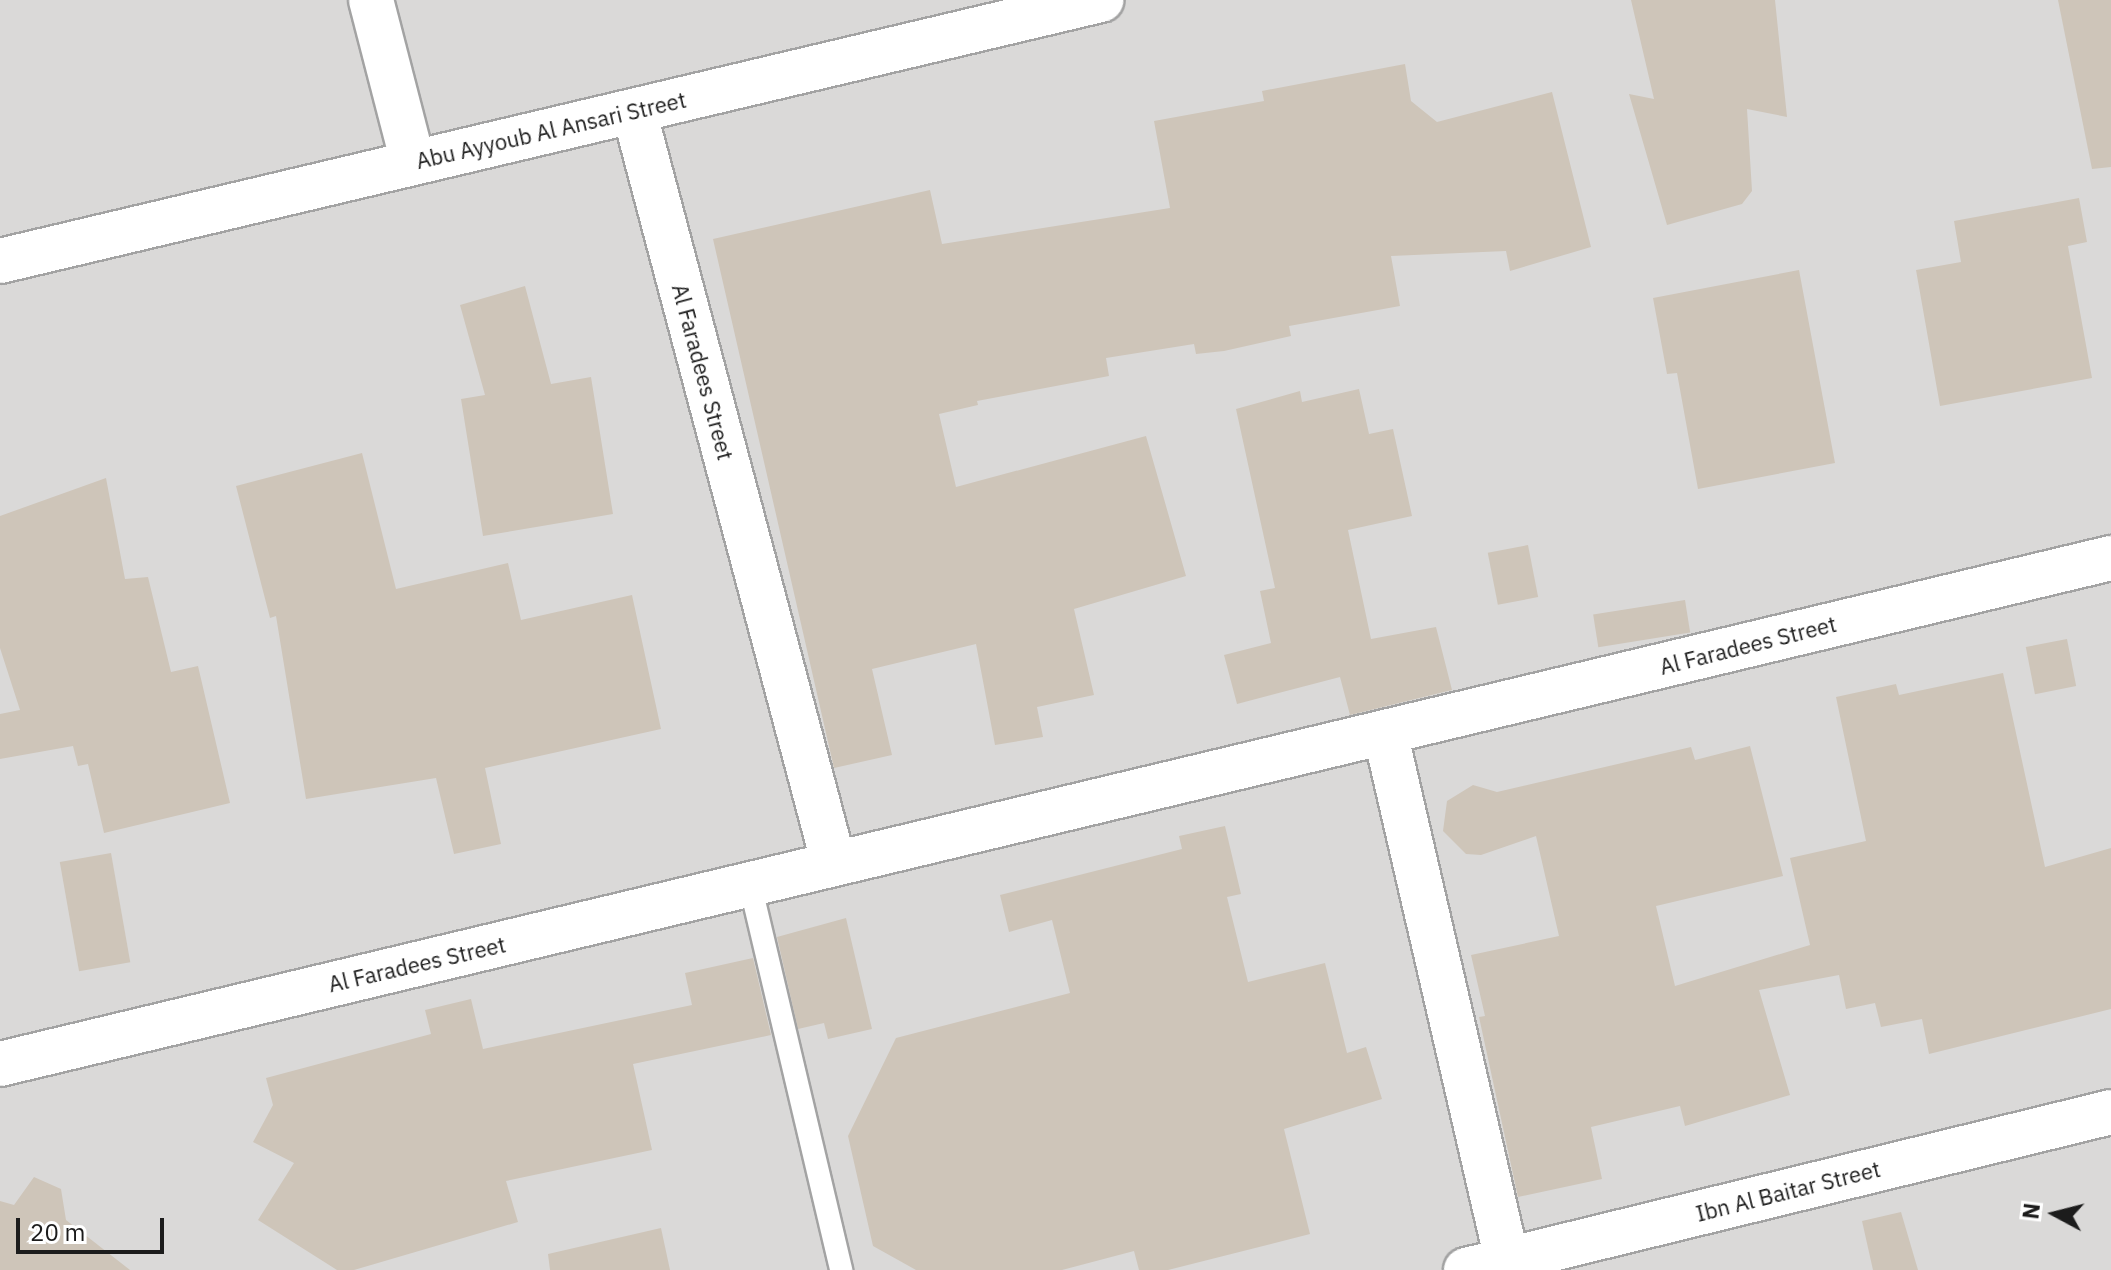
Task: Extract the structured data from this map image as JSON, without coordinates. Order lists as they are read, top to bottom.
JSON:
{
  "streets": {
    "street": ["Abu Ayyoub Al Ansari Street", "Al Faradees Street", "Ibn Al Baitar Street"]
  },
  "crossings": [
    ["Abu Ayyoub Al Ansari Street", "Al Faradees Street"]
  ],
  "scale_bar": "20 m",
  "north": "left"
}
